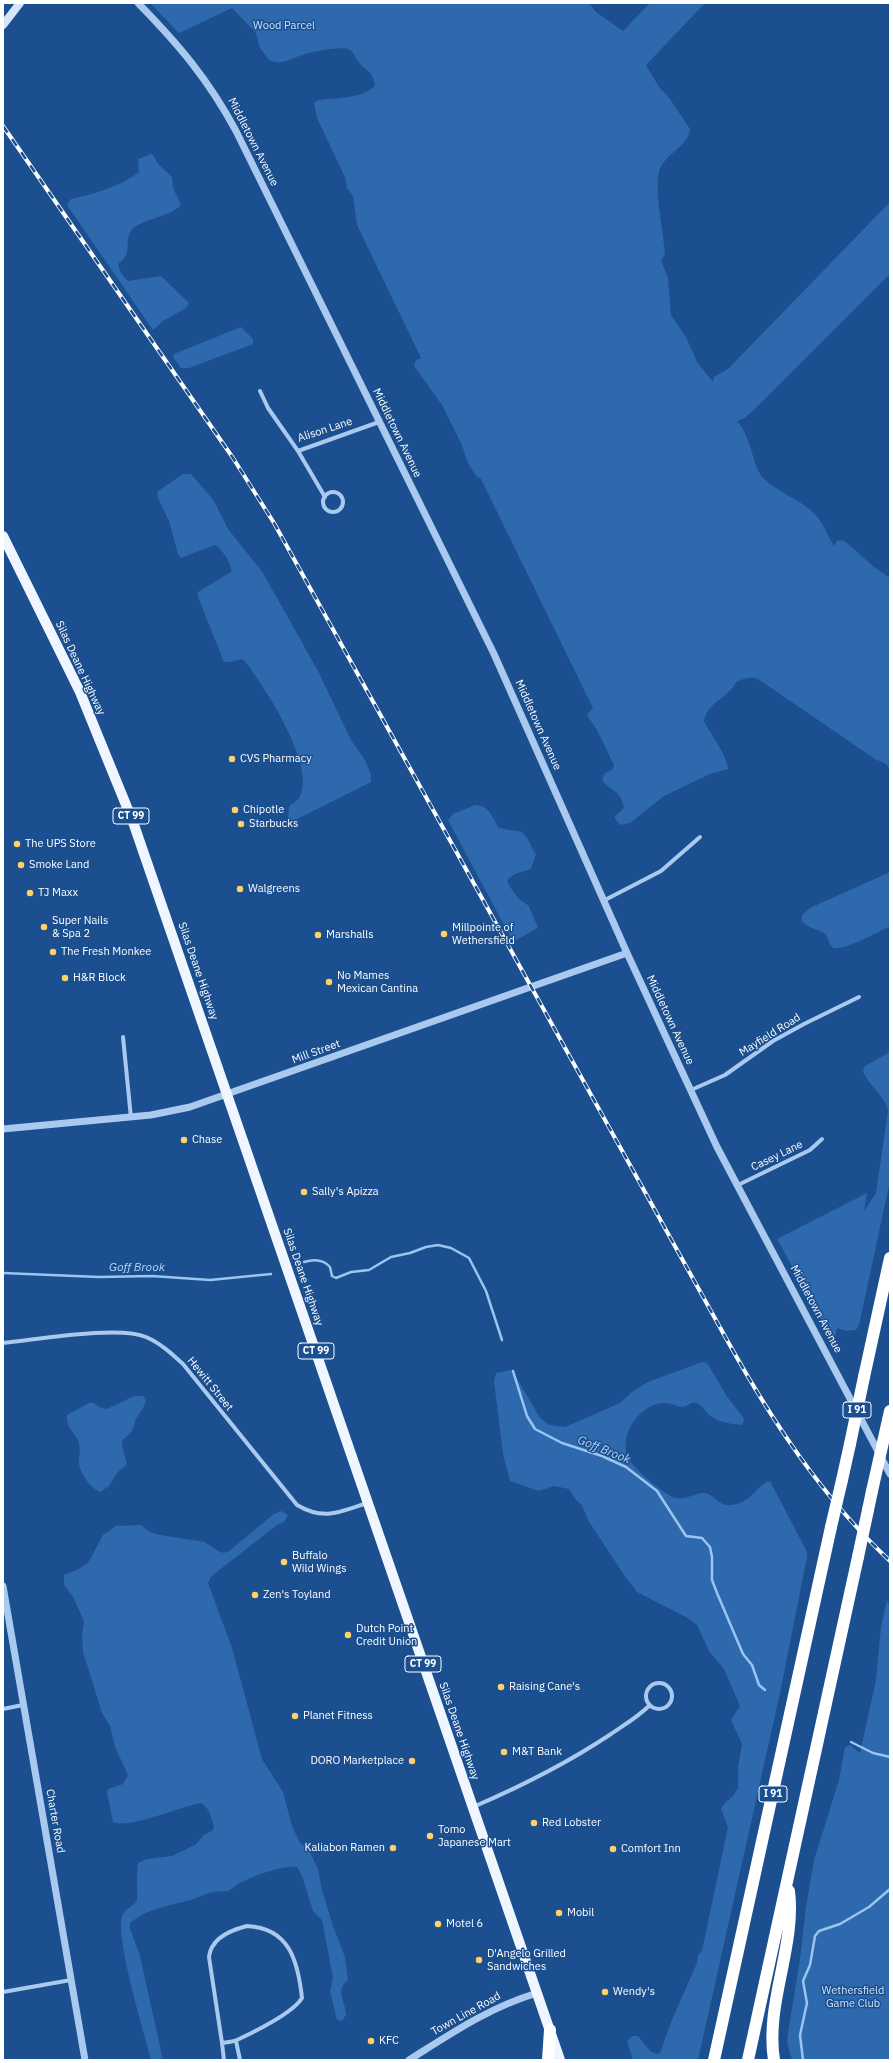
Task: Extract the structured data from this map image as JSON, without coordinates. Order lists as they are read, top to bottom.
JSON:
{
  "streets": {
    "highway": ["I 91"],
    "main road": ["Silas Deane Highway", "CT 99"],
    "street": [
      "Middletown Avenue",
      "Alison Lane",
      "Mayfield Road",
      "Mill Street",
      "Casey Lane",
      "Hewitt Street",
      "Charter Road",
      "Town Line Road"
    ]
  },
  "crossings": [
    ["Middletown Avenue", "Alison Lane"],
    ["Middletown Avenue", "Mayfield Road"],
    ["Middletown Avenue", "Mill Street"],
    ["Middletown Avenue", "Casey Lane"],
    ["Silas Deane Highway", "Mill Street"],
    ["Silas Deane Highway", "Hewitt Street"],
    ["Silas Deane Highway", "Town Line Road"]
  ],
  "water": ["Goff Brook"],
  "parks": ["Wood Parcel", "Wethersfield Game Club"],
  "places": [
    "CVS Pharmacy",
    "Chipotle",
    "Starbucks",
    "The UPS Store",
    "Smoke Land",
    "Walgreens",
    "TJ Maxx",
    "Super Nails & Spa 2",
    "Millpointe of Wethersfield",
    "Marshalls",
    "The Fresh Monkee",
    "H&R Block",
    "No Mames Mexican Cantina",
    "Chase",
    "Sally's Apizza",
    "Buffalo Wild Wings",
    "Zen's Toyland",
    "Dutch Point Credit Union",
    "Raising Cane's",
    "Planet Fitness",
    "M&T Bank",
    "DORO Marketplace",
    "Red Lobster",
    "Tomo Japanese Mart",
    "Kaliabon Ramen",
    "Comfort Inn",
    "Mobil",
    "Motel 6",
    "D'Angelo Grilled Sandwiches",
    "Wendy's",
    "KFC"
  ]
}
